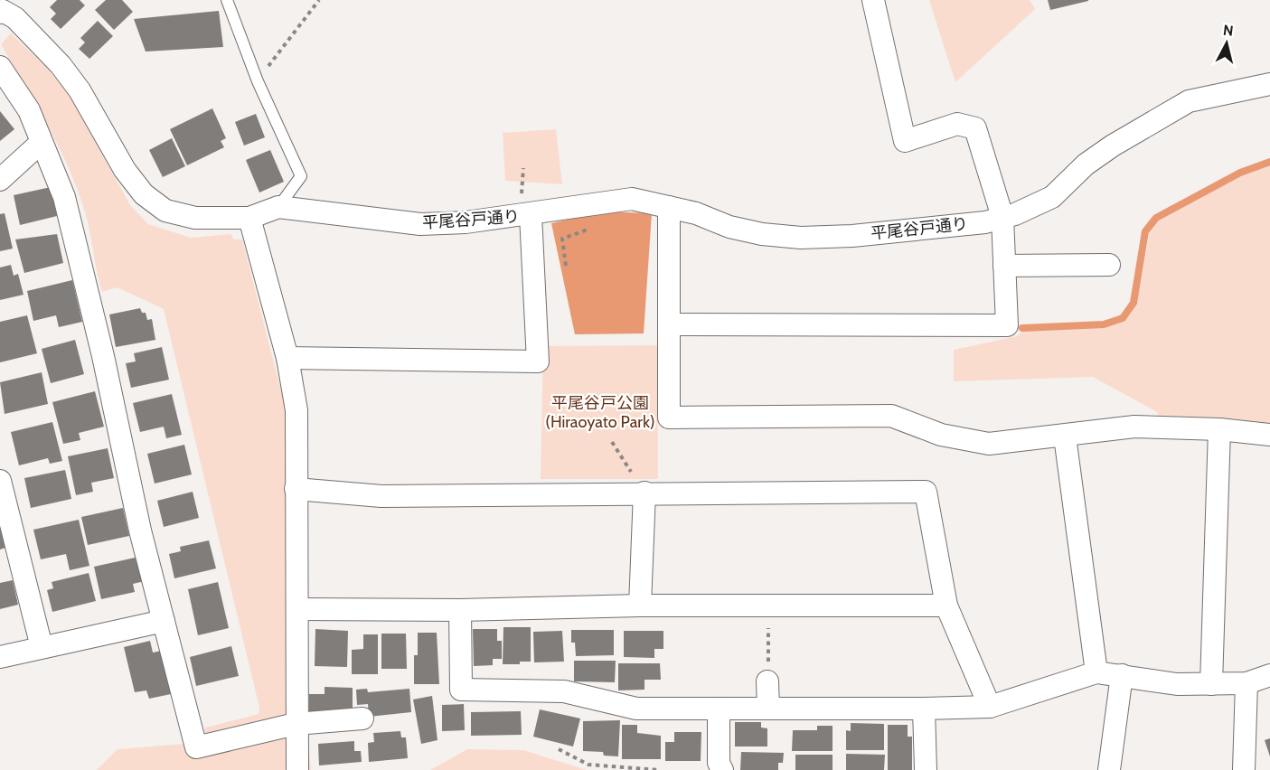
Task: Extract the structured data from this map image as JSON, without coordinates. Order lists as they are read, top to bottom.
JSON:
{
  "streets": {
    "street": ["平尾谷戸通り"]
  },
  "parks": ["平尾谷戸公園 (Hiraoyato Park)"],
  "north": "top"
}
